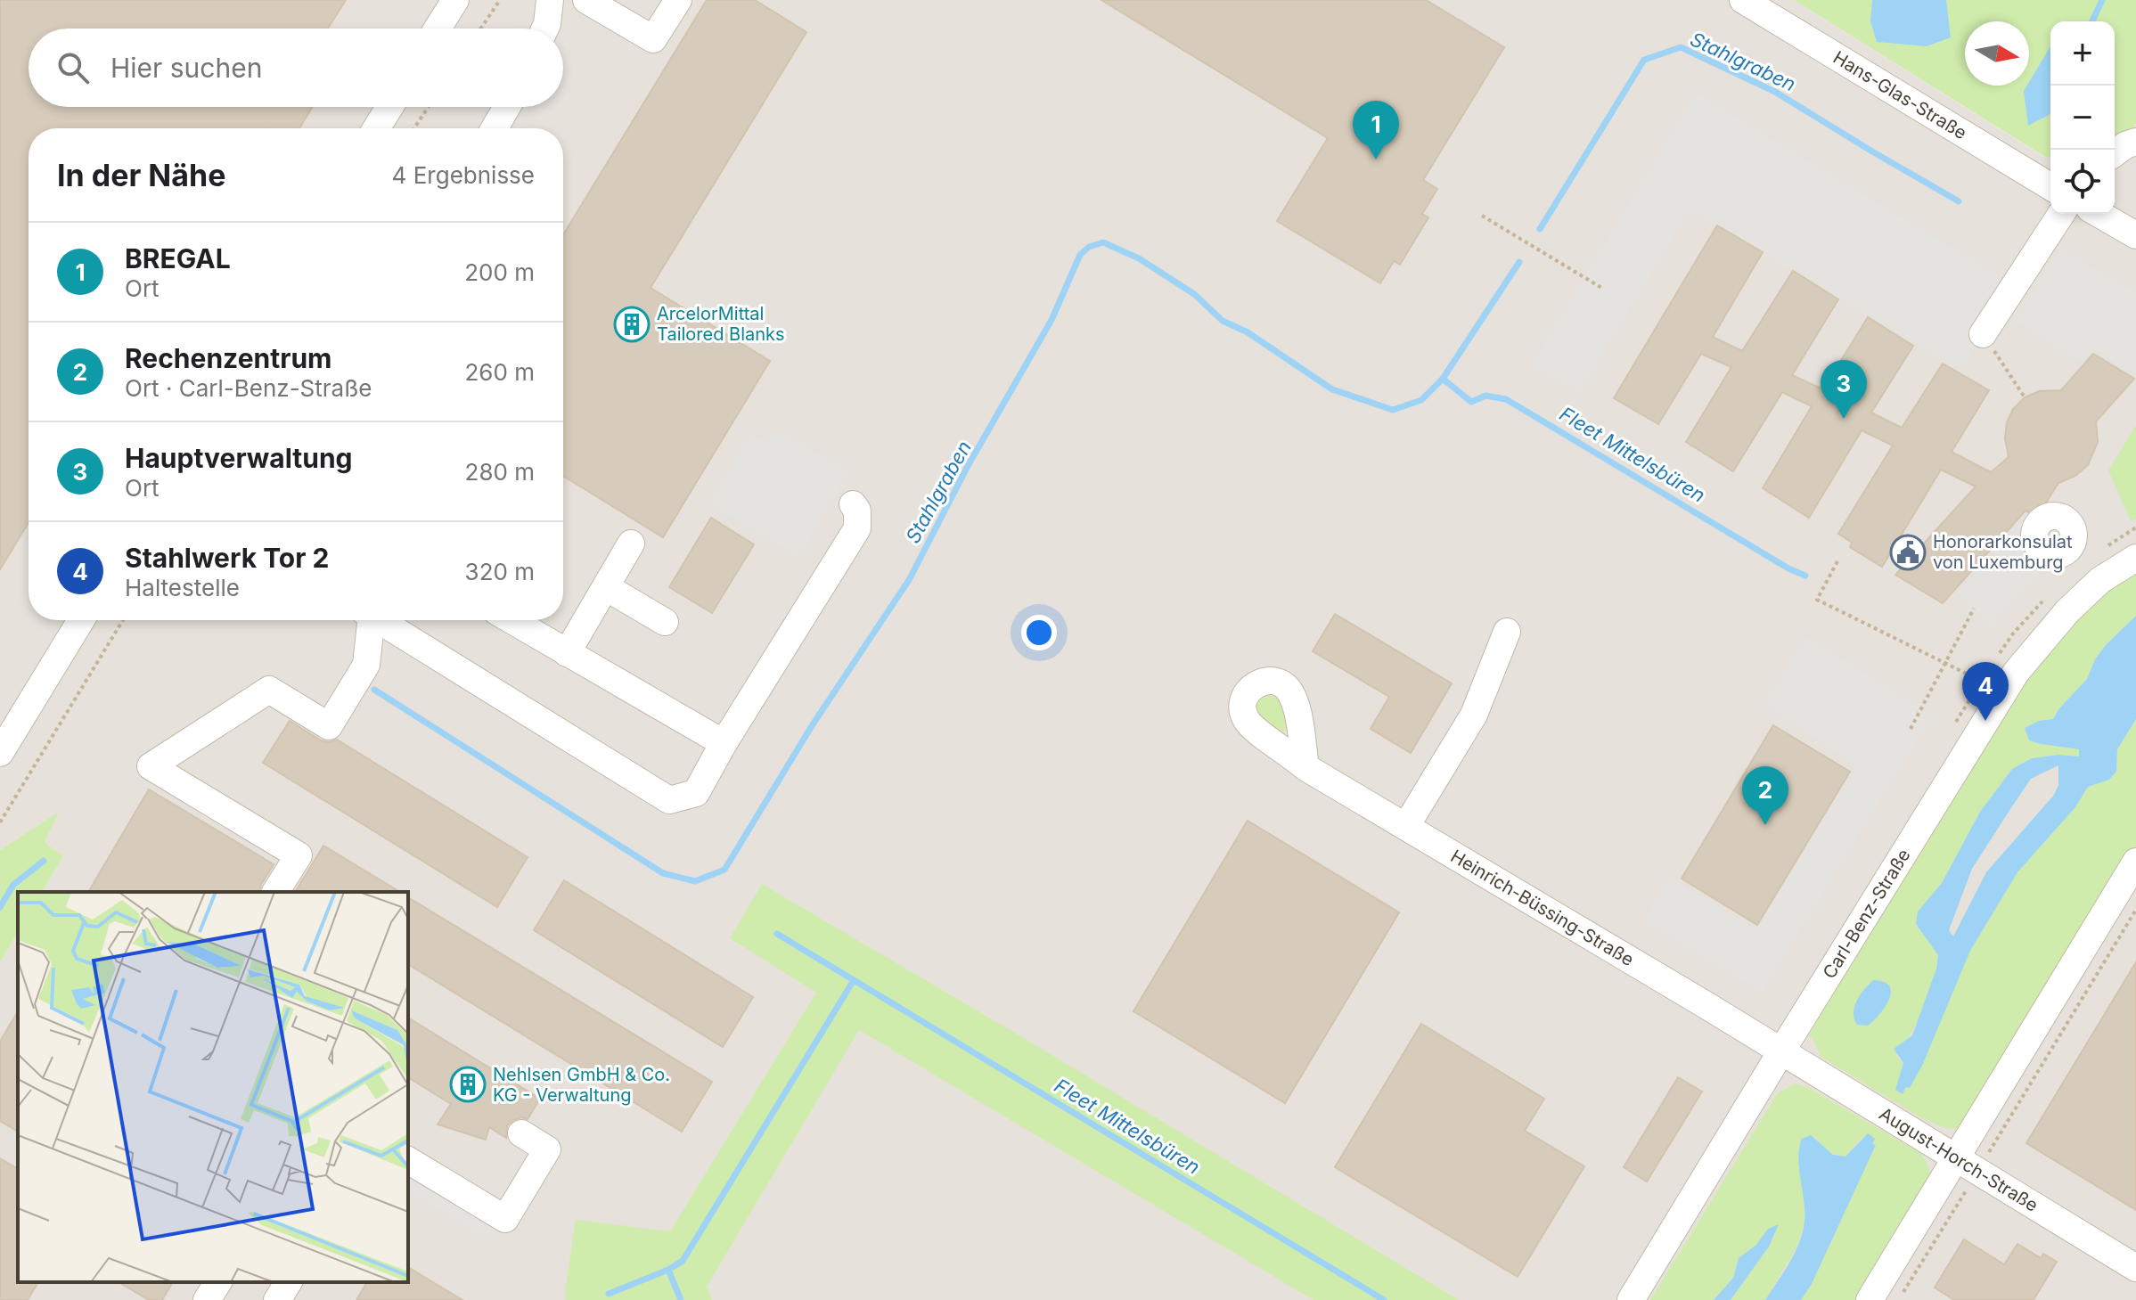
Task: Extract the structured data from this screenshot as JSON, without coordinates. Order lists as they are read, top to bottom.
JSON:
{
  "streets": {
    "street": [
      "Hans-Glas-Straße",
      "Heinrich-Büssing-Straße",
      "Carl-Benz-Straße",
      "August-Horch-Straße"
    ]
  },
  "crossings": [
    ["Heinrich-Büssing-Straße", "Carl-Benz-Straße"],
    ["Heinrich-Büssing-Straße", "August-Horch-Straße"],
    ["Carl-Benz-Straße", "August-Horch-Straße"]
  ],
  "water": ["Stahlgraben", "Fleet Mittelsbüren"],
  "places": {
    "building": ["ArcelorMittal Tailored Blanks", "Nehlsen GmbH & Co. KG - Verwaltung"],
    "public building": ["Honorarkonsulat von Luxemburg"]
  },
  "north": "right",
  "page": {
    "map_buttons": ["+", "−"],
    "search": "Hier suchen",
    "pins": [
      "1",
      "3",
      "4",
      "2"
    ],
    "heading": ["In der Nähe", "4 Ergebnisse"],
    "list": [
      {
        "mark": "1",
        "name": "BREGAL",
        "note": "Ort",
        "value": "200 m"
      },
      {
        "mark": "2",
        "name": "Rechenzentrum",
        "note": "Ort · Carl-Benz-Straße",
        "value": "260 m"
      },
      {
        "mark": "3",
        "name": "Hauptverwaltung",
        "note": "Ort",
        "value": "280 m"
      },
      {
        "mark": "4",
        "name": "Stahlwerk Tor 2",
        "note": "Haltestelle",
        "value": "320 m"
      }
    ]
  }
}
